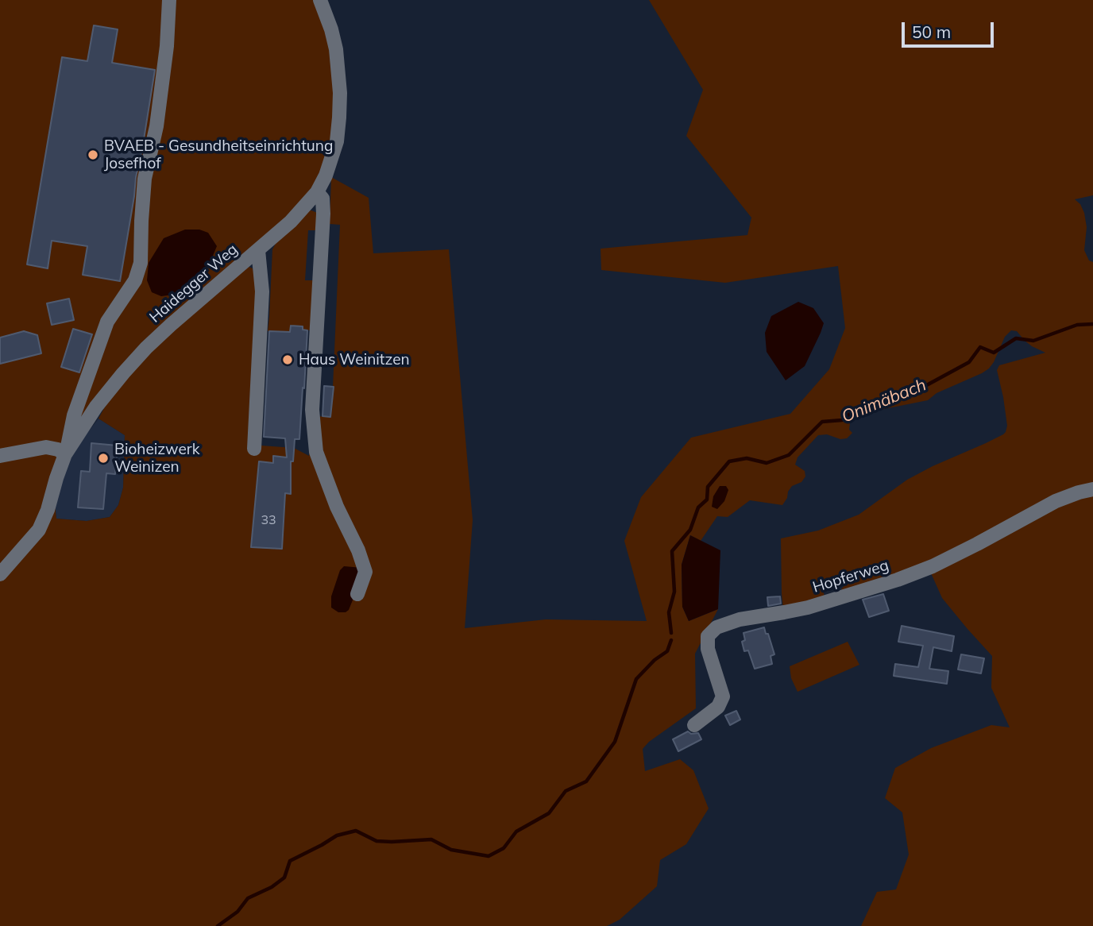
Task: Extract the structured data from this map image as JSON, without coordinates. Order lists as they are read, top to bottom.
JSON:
{
  "streets": {
    "street": ["Haidegger Weg", "Hopferweg"]
  },
  "water": ["Onimäbach"],
  "places": ["BVAEB - Gesundheitseinrichtung Josefhof", "Haus Weinitzen", "Bioheizwerk Weinizen"],
  "house_numbers": ["33"],
  "scale_bar": "50 m"
}
